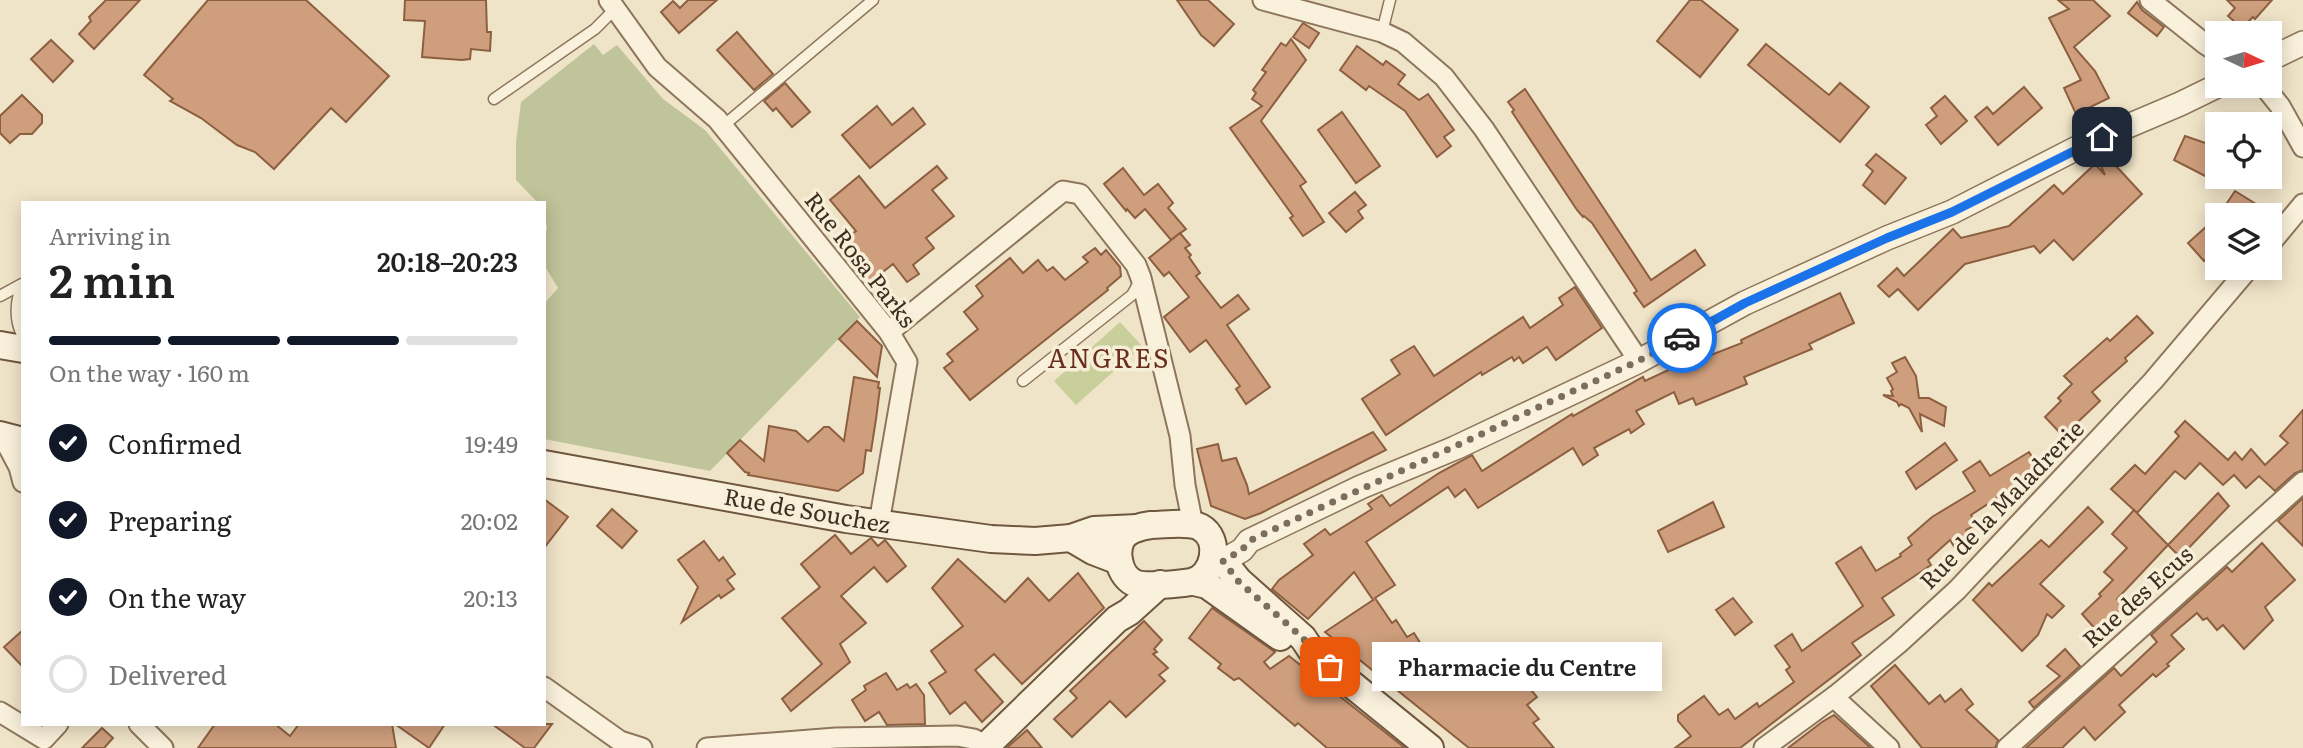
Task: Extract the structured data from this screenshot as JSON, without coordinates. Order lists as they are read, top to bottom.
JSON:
{
  "streets": {
    "main road": ["Rue de Souchez"],
    "street": ["Rue Rosa Parks", "Rue de la Maladrerie", "Rue des Ecus"]
  },
  "crossings": [
    ["Rue Rosa Parks", "Rue de Souchez"]
  ],
  "districts": ["ANGRES"],
  "places": ["Pharmacie du Centre"],
  "north": "right",
  "page": {
    "heading": ["2 min", "Arriving in", "20:18–20:23"],
    "bar": "On the way · 160 m",
    "list": [
      ["Confirmed", "19:49"],
      ["Preparing", "20:02"],
      ["On the way", "20:13"],
      "Delivered"
    ],
    "bubble": "Pharmacie du Centre"
  }
}
